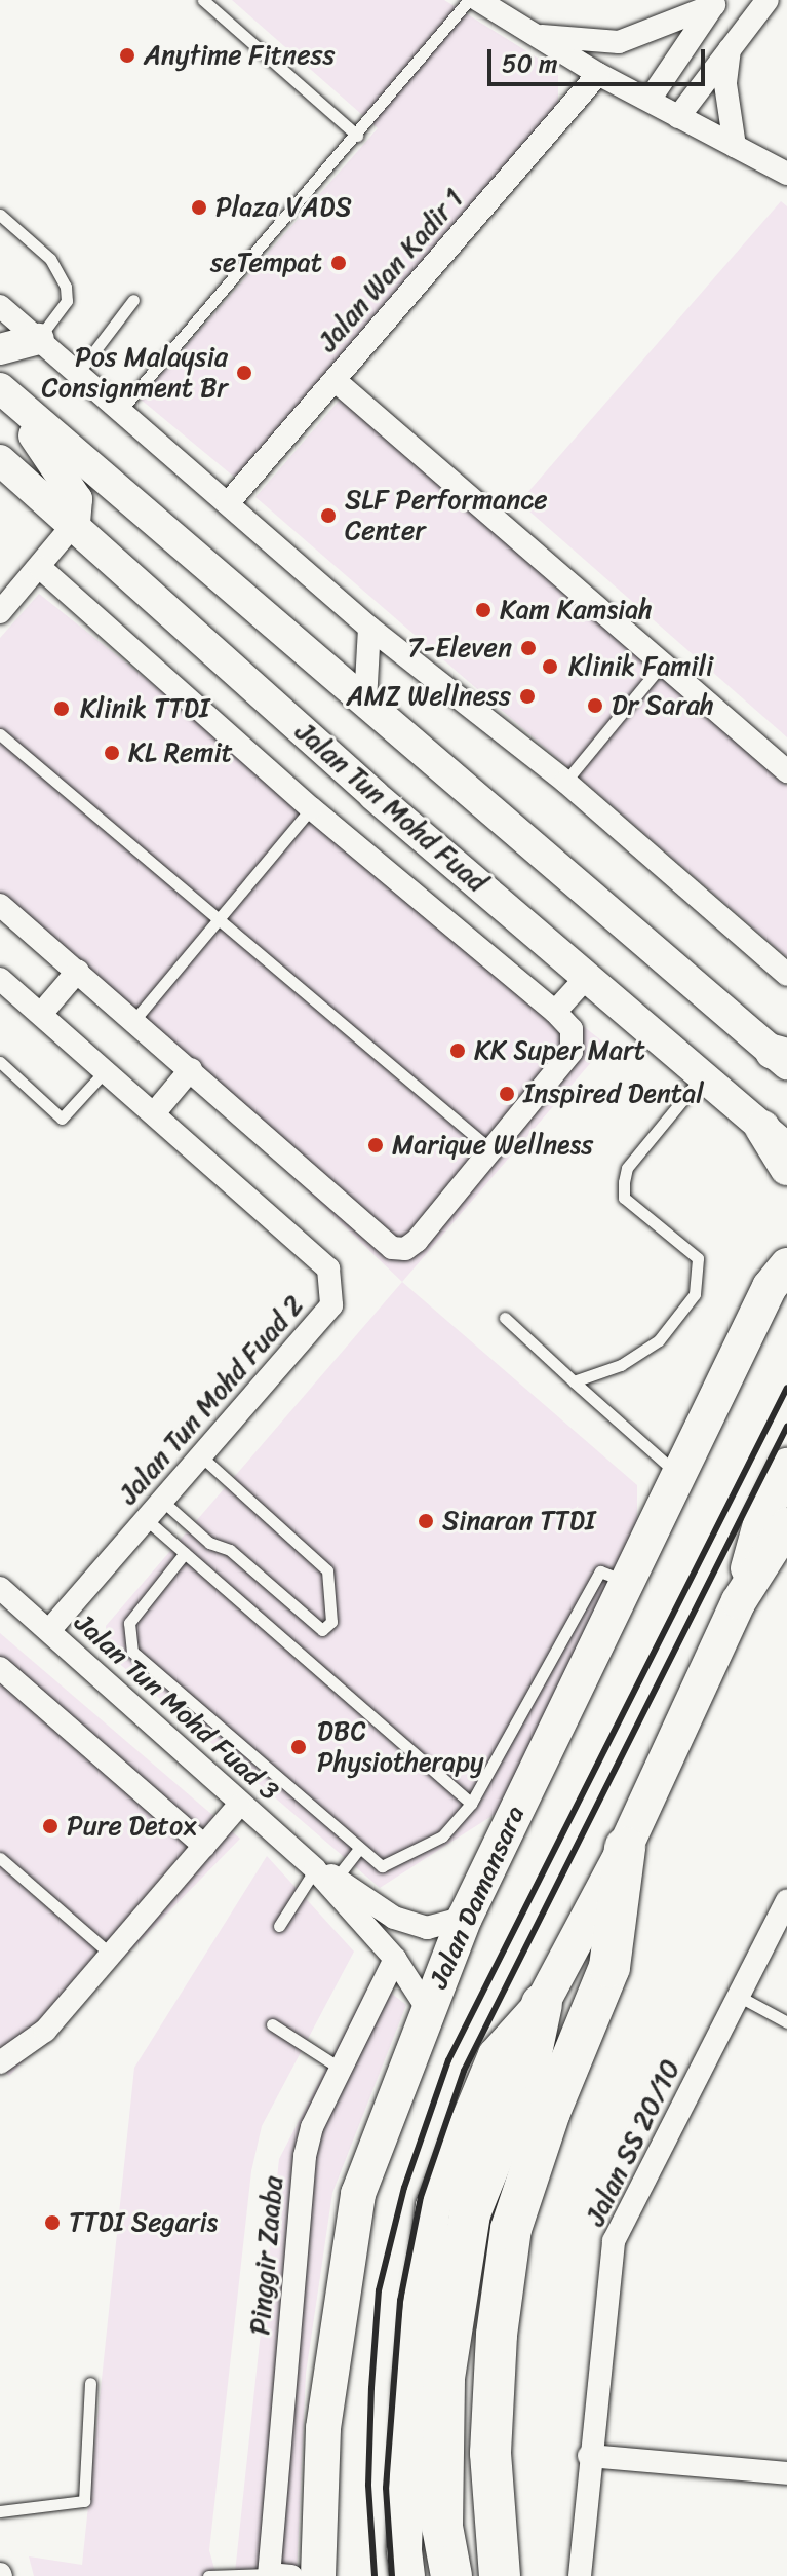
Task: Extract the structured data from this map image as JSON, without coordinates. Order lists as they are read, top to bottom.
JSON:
{
  "streets": {
    "main road": ["Jalan Tun Mohd Fuad", "Jalan Damansara"],
    "street": [
      "Jalan Wan Kadir 1",
      "Jalan Tun Mohd Fuad 2",
      "Jalan Tun Mohd Fuad 3",
      "Jalan SS 20/10",
      "Pinggir Zaaba"
    ]
  },
  "crossings": [
    ["Jalan Tun Mohd Fuad 2", "Jalan Tun Mohd Fuad 3"],
    ["Jalan Tun Mohd Fuad 3", "Jalan Damansara"],
    ["Jalan Tun Mohd Fuad 3", "Pinggir Zaaba"]
  ],
  "places": [
    "Anytime Fitness",
    "Plaza VADS",
    "seTempat",
    "Pos Malaysia Consignment Br",
    "SLF Performance Center",
    "Kam Kamsiah",
    "7-Eleven",
    "Klinik Famili",
    "AMZ Wellness",
    "Dr Sarah",
    "Klinik TTDI",
    "KL Remit",
    "KK Super Mart",
    "Inspired Dental",
    "Marique Wellness",
    "Sinaran TTDI",
    "DBC Physiotherapy",
    "Pure Detox",
    "TTDI Segaris"
  ],
  "scale_bar": "50 m"
}
